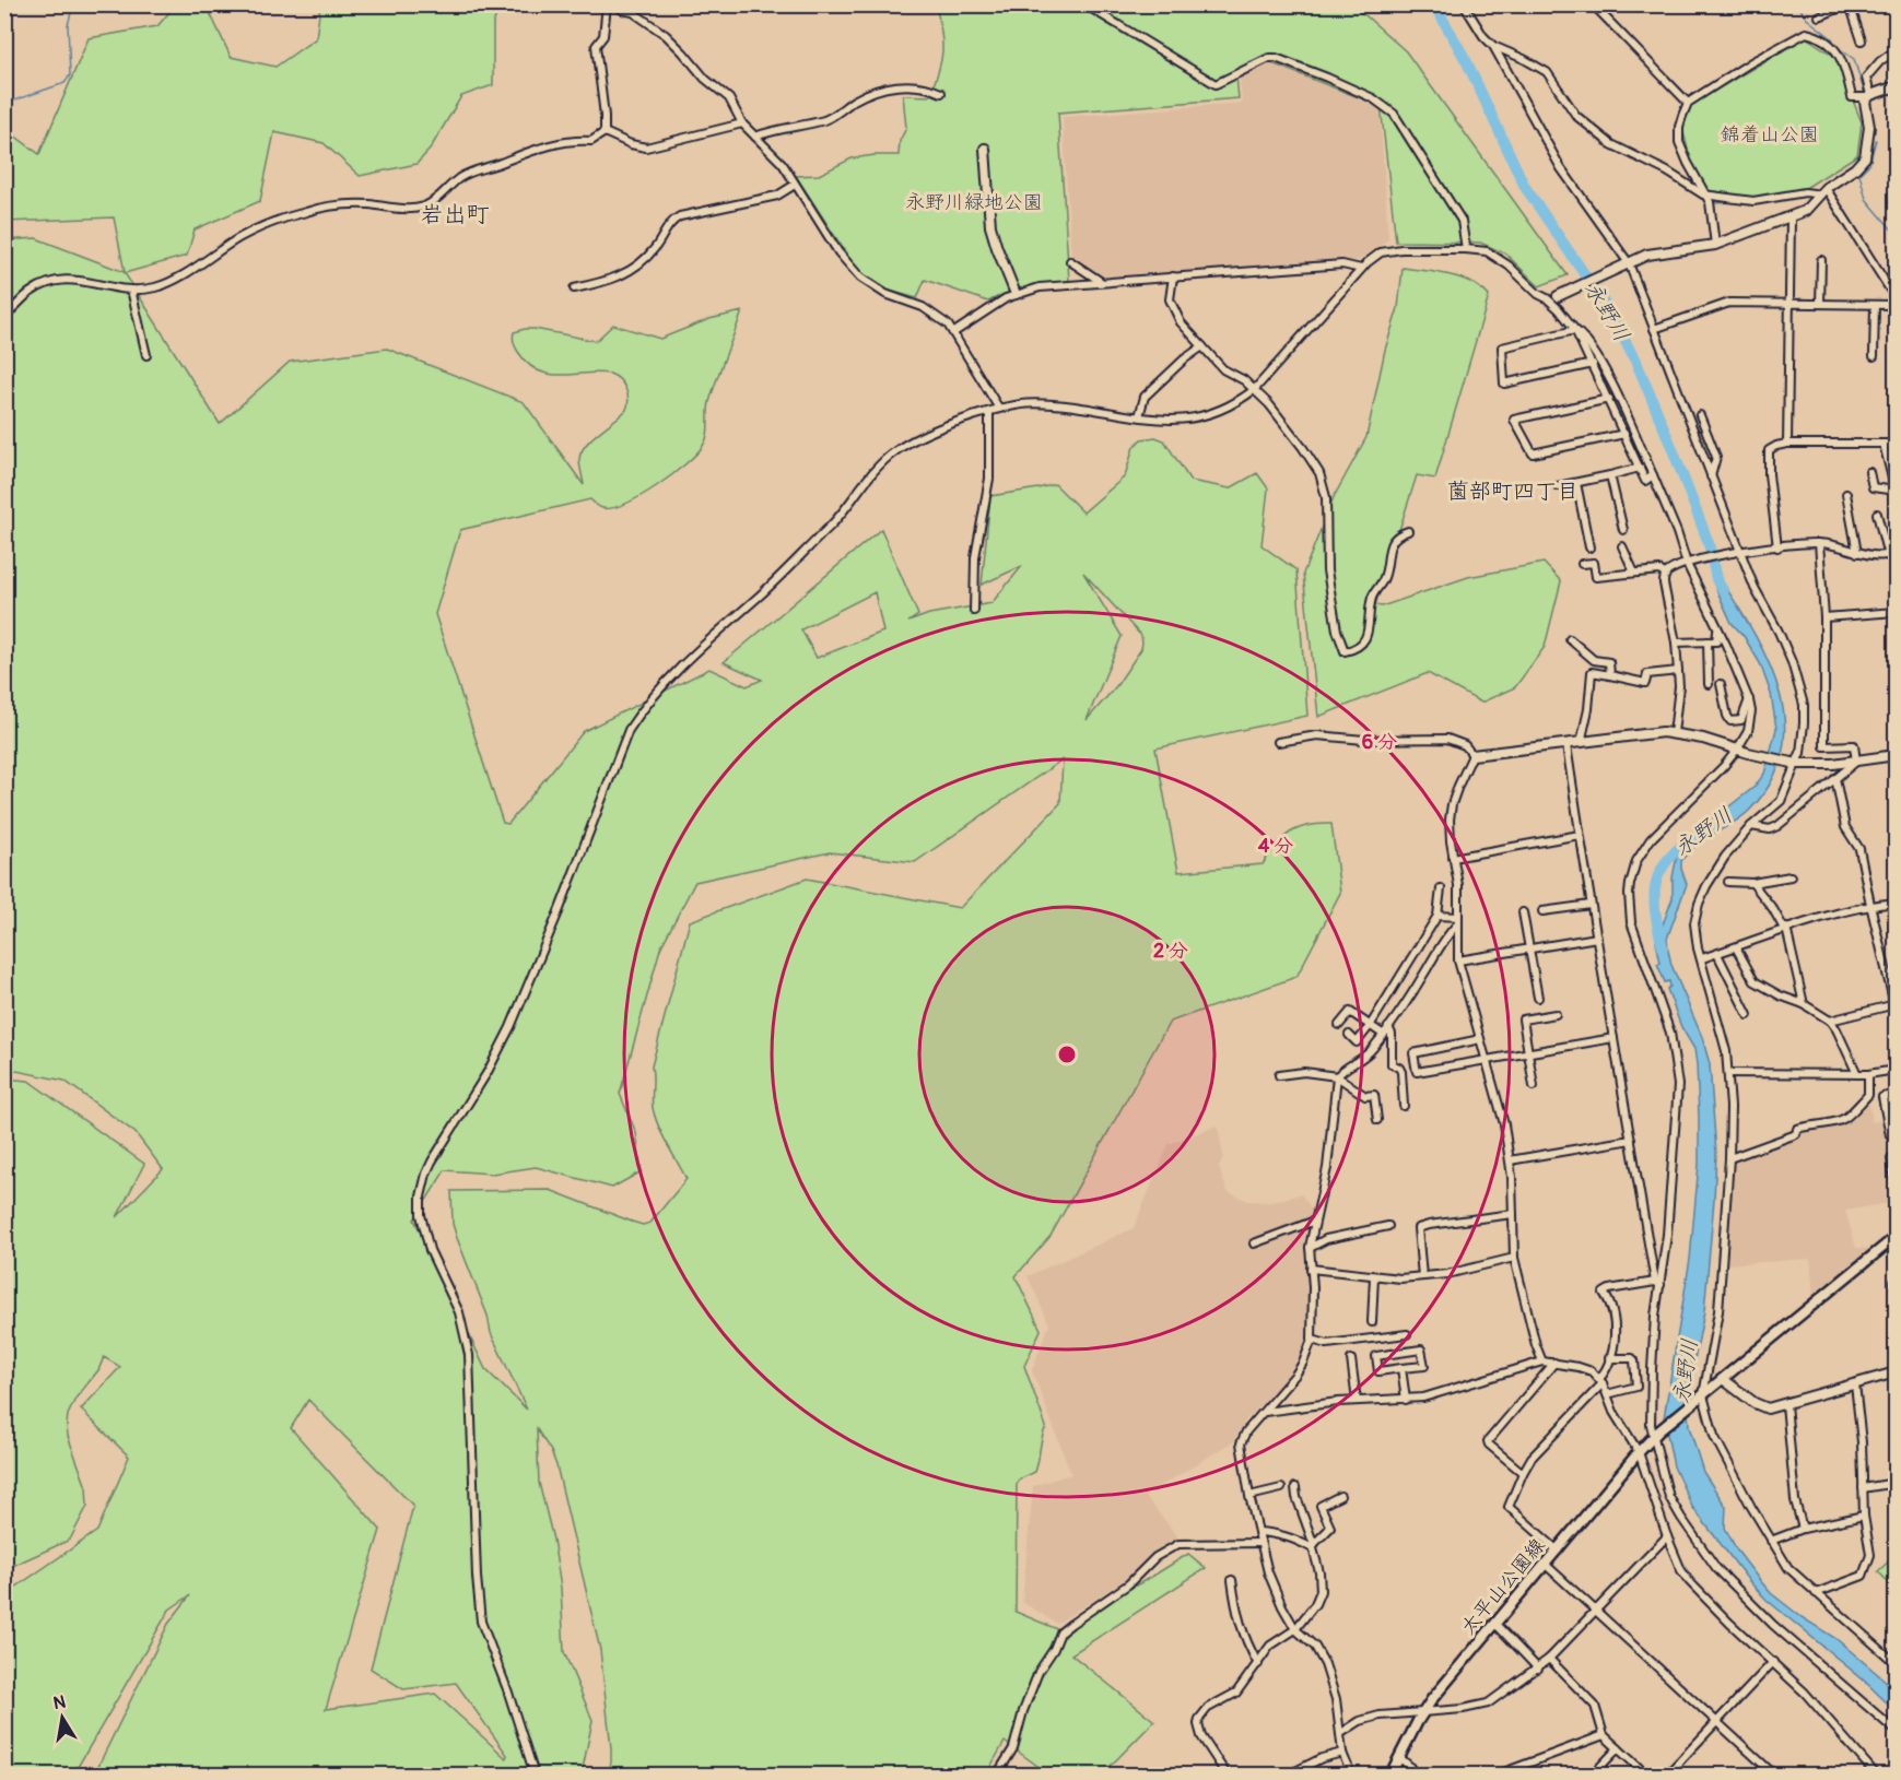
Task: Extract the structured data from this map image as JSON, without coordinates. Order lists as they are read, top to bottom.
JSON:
{
  "streets": {
    "main road": ["太平山公園線"]
  },
  "districts": ["岩出町", "薗部町四丁目"],
  "water": ["永野川"],
  "parks": ["錦着山公園", "永野川緑地公園"],
  "north": "top",
  "rings": ["6 分", "4 分", "2 分"]
}
